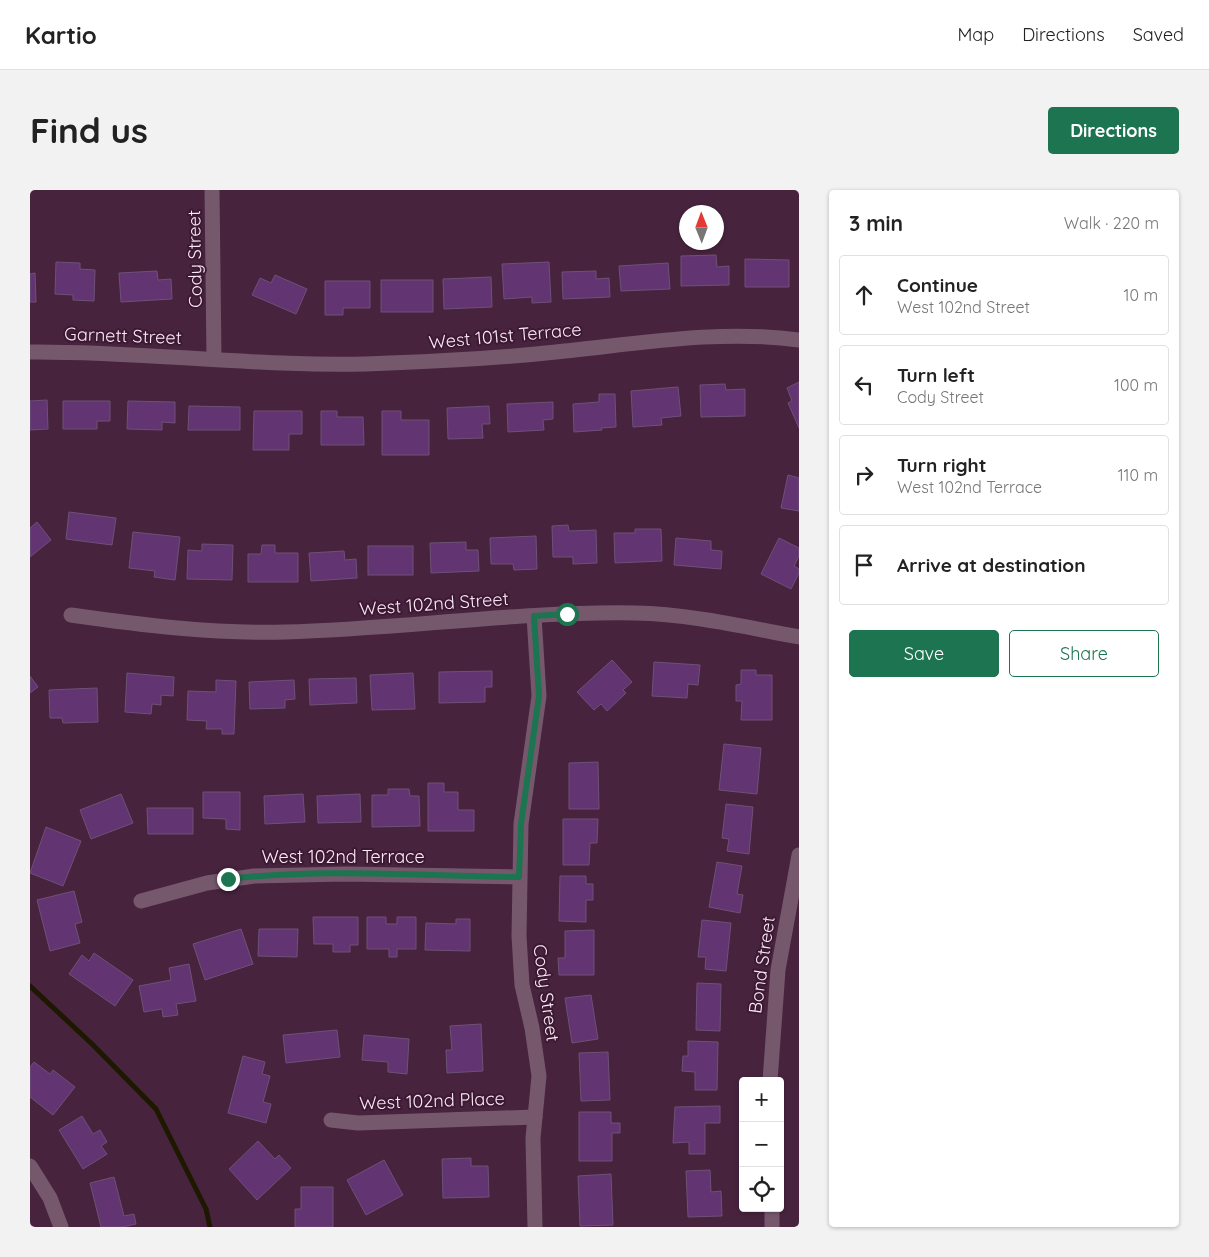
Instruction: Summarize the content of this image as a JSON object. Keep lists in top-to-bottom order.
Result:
{
  "streets": {
    "street": [
      "Cody Street",
      "Garnett Street",
      "West 101st Terrace",
      "West 102nd Street",
      "West 102nd Terrace",
      "Bond Street",
      "West 102nd Place"
    ]
  },
  "crossings": [
    ["Cody Street", "Garnett Street"],
    ["Cody Street", "West 101st Terrace"],
    ["Cody Street", "West 102nd Street"],
    ["Cody Street", "West 102nd Terrace"],
    ["Cody Street", "West 102nd Place"],
    ["Garnett Street", "West 101st Terrace"]
  ],
  "north": "top",
  "page": {
    "header": "Kartio",
    "nav": ["Map", "Directions", "Saved"],
    "buttons": [
      "Directions",
      ["Save", "Share"]
    ],
    "title": "Find us",
    "heading": ["3 min", "Walk · 220 m"],
    "list": [
      ["Continue", "West 102nd Street", "10 m"],
      ["Turn left", "Cody Street", "100 m"],
      ["Turn right", "West 102nd Terrace", "110 m"],
      "Arrive at destination"
    ],
    "map_buttons": ["+", "−"]
  }
}
